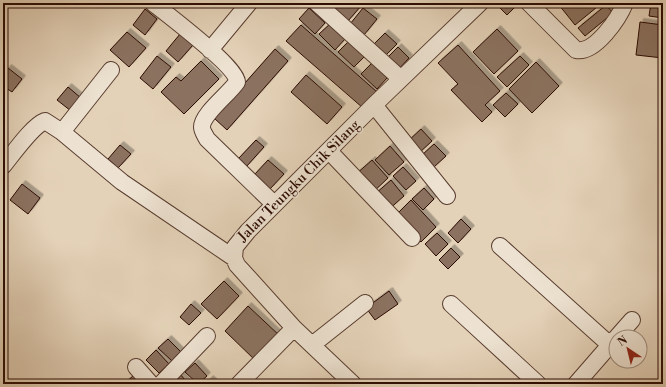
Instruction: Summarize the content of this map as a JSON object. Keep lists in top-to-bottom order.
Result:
{
  "streets": {
    "street": ["Jalan Teungku Chik Silang"]
  },
  "north": "top left"
}
